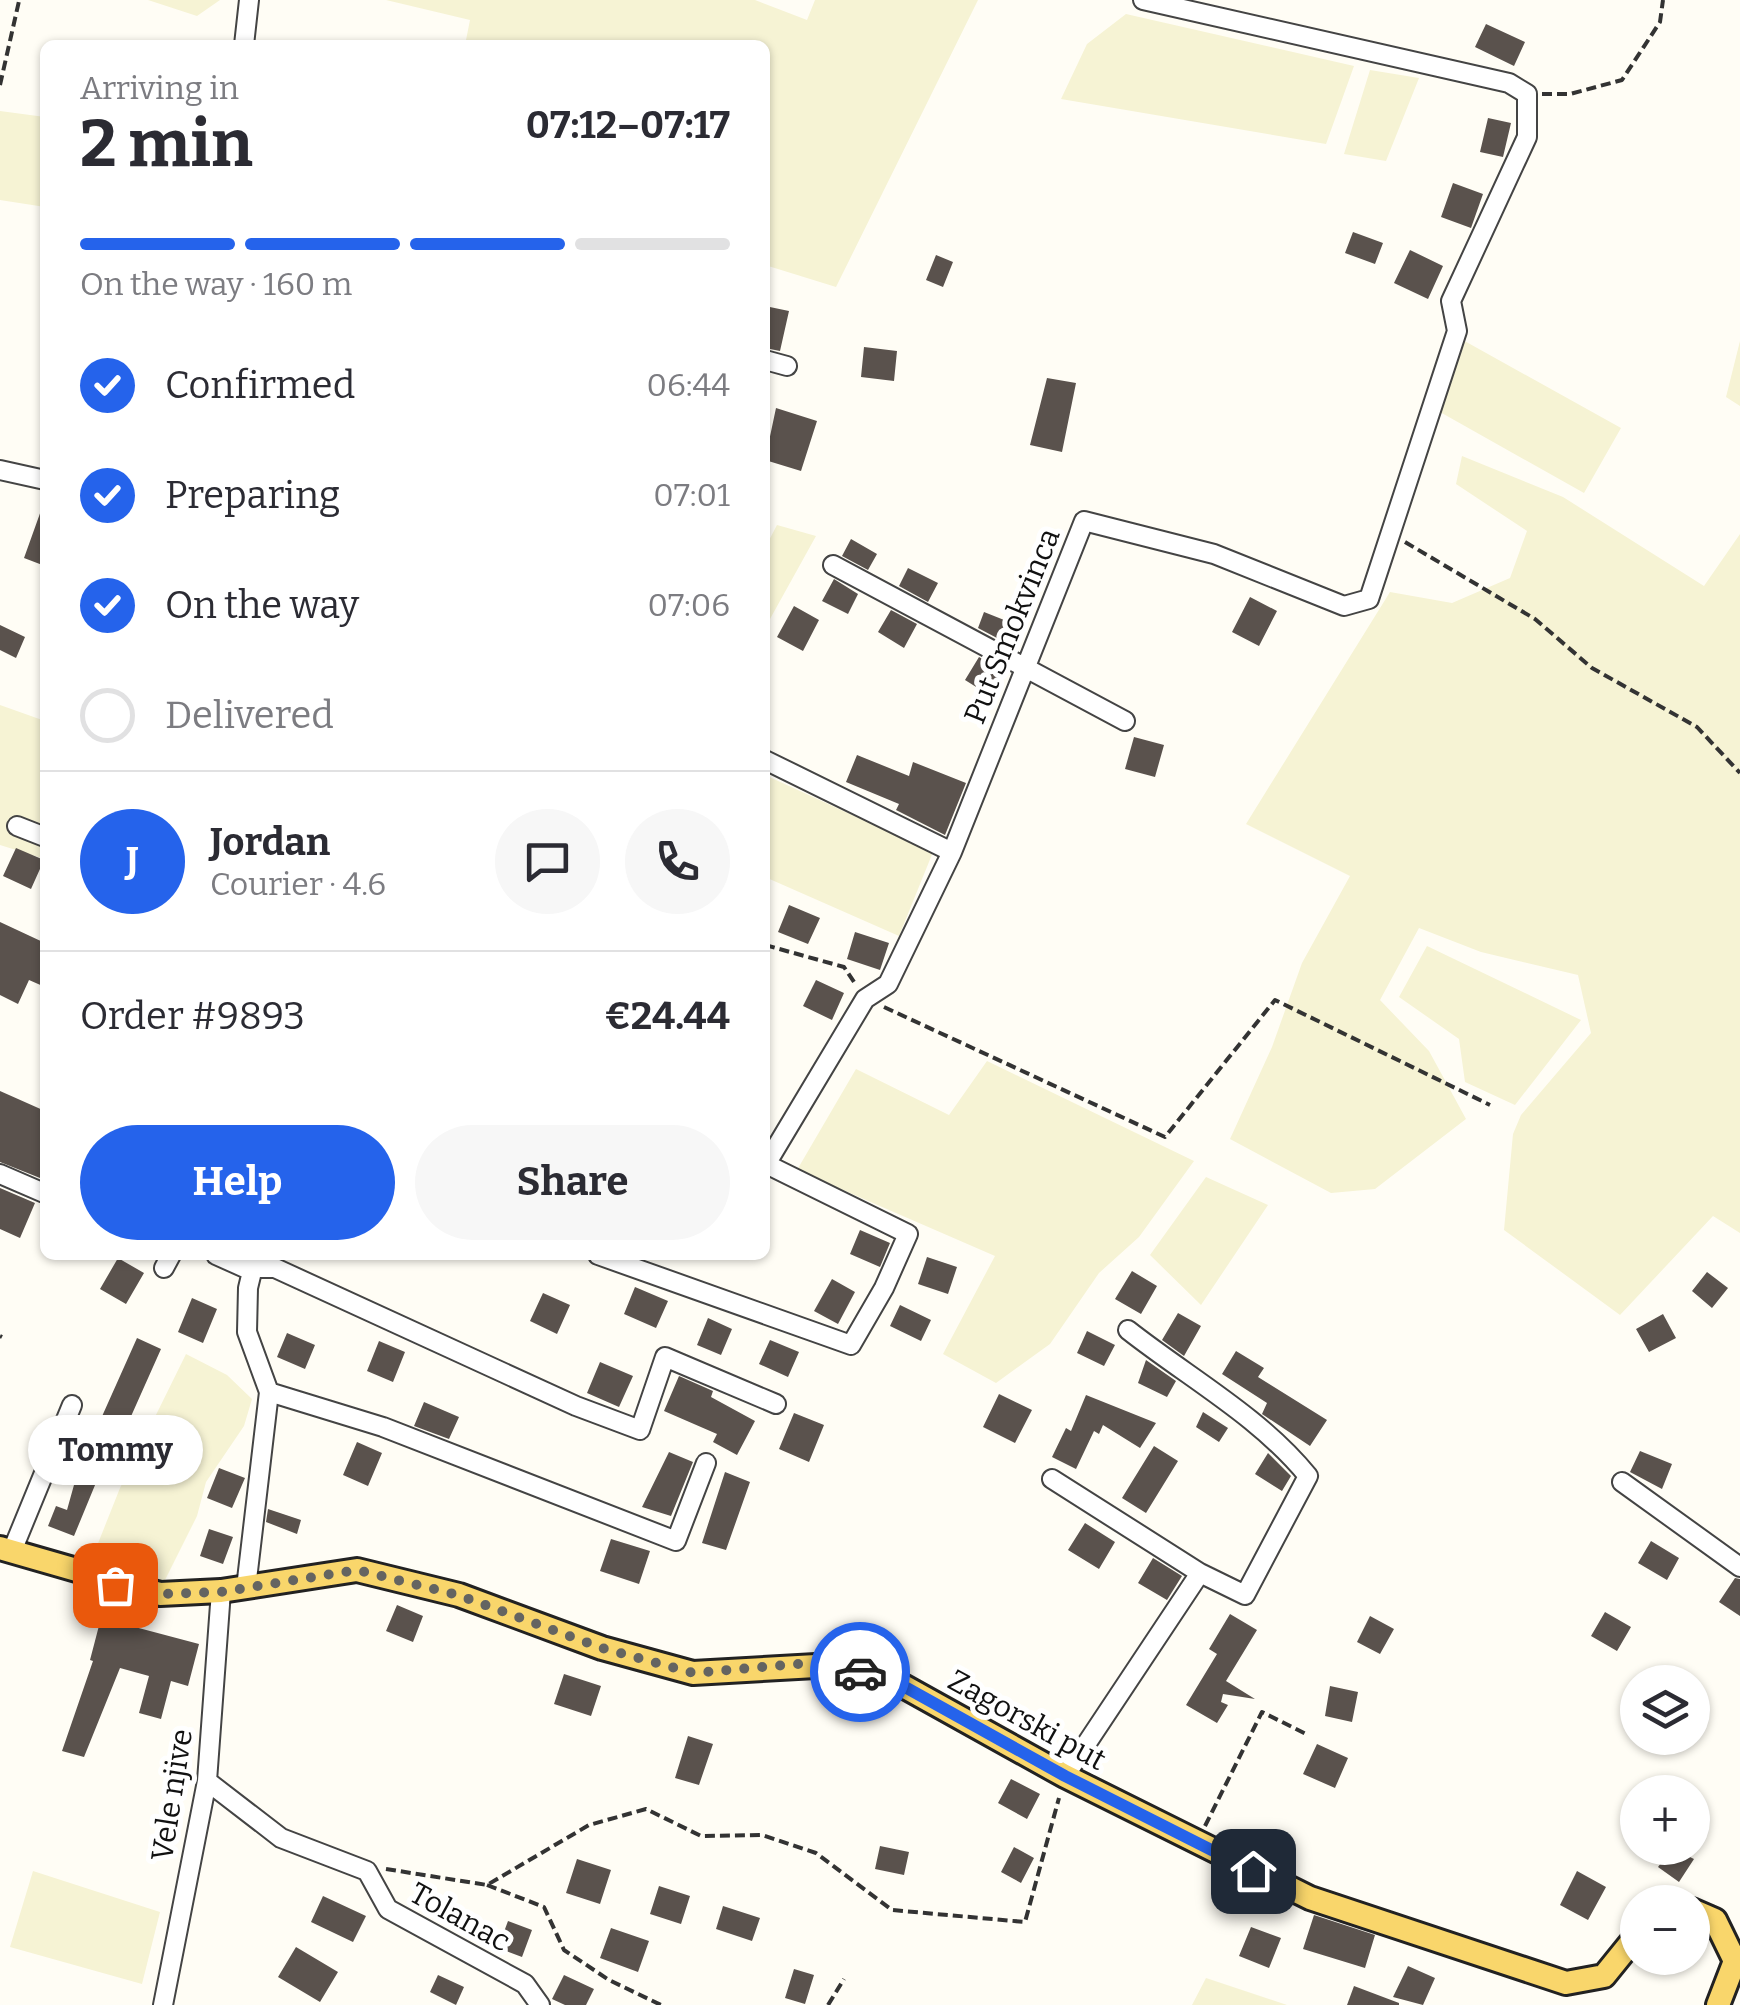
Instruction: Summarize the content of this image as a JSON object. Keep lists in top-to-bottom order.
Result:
{
  "streets": {
    "main road": ["Zagorski put"],
    "street": ["Put Smokvinca", "Vele njive", "Tolanac"]
  },
  "crossings": [
    ["Zagorski put", "Vele njive"]
  ],
  "places": ["Tommy"],
  "page": {
    "heading": ["2 min", "Arriving in", "07:12–07:17"],
    "panel": [
      "Jordan",
      "Courier · 4.6",
      "Order #9893",
      "€24.44"
    ],
    "bar": "On the way · 160 m",
    "list": [
      ["Confirmed", "06:44"],
      ["Preparing", "07:01"],
      ["On the way", "07:06"],
      "Delivered"
    ],
    "round": "J",
    "buttons": ["Help", "Share"],
    "bubble": "Tommy",
    "map_buttons": ["+", "−"]
  }
}
